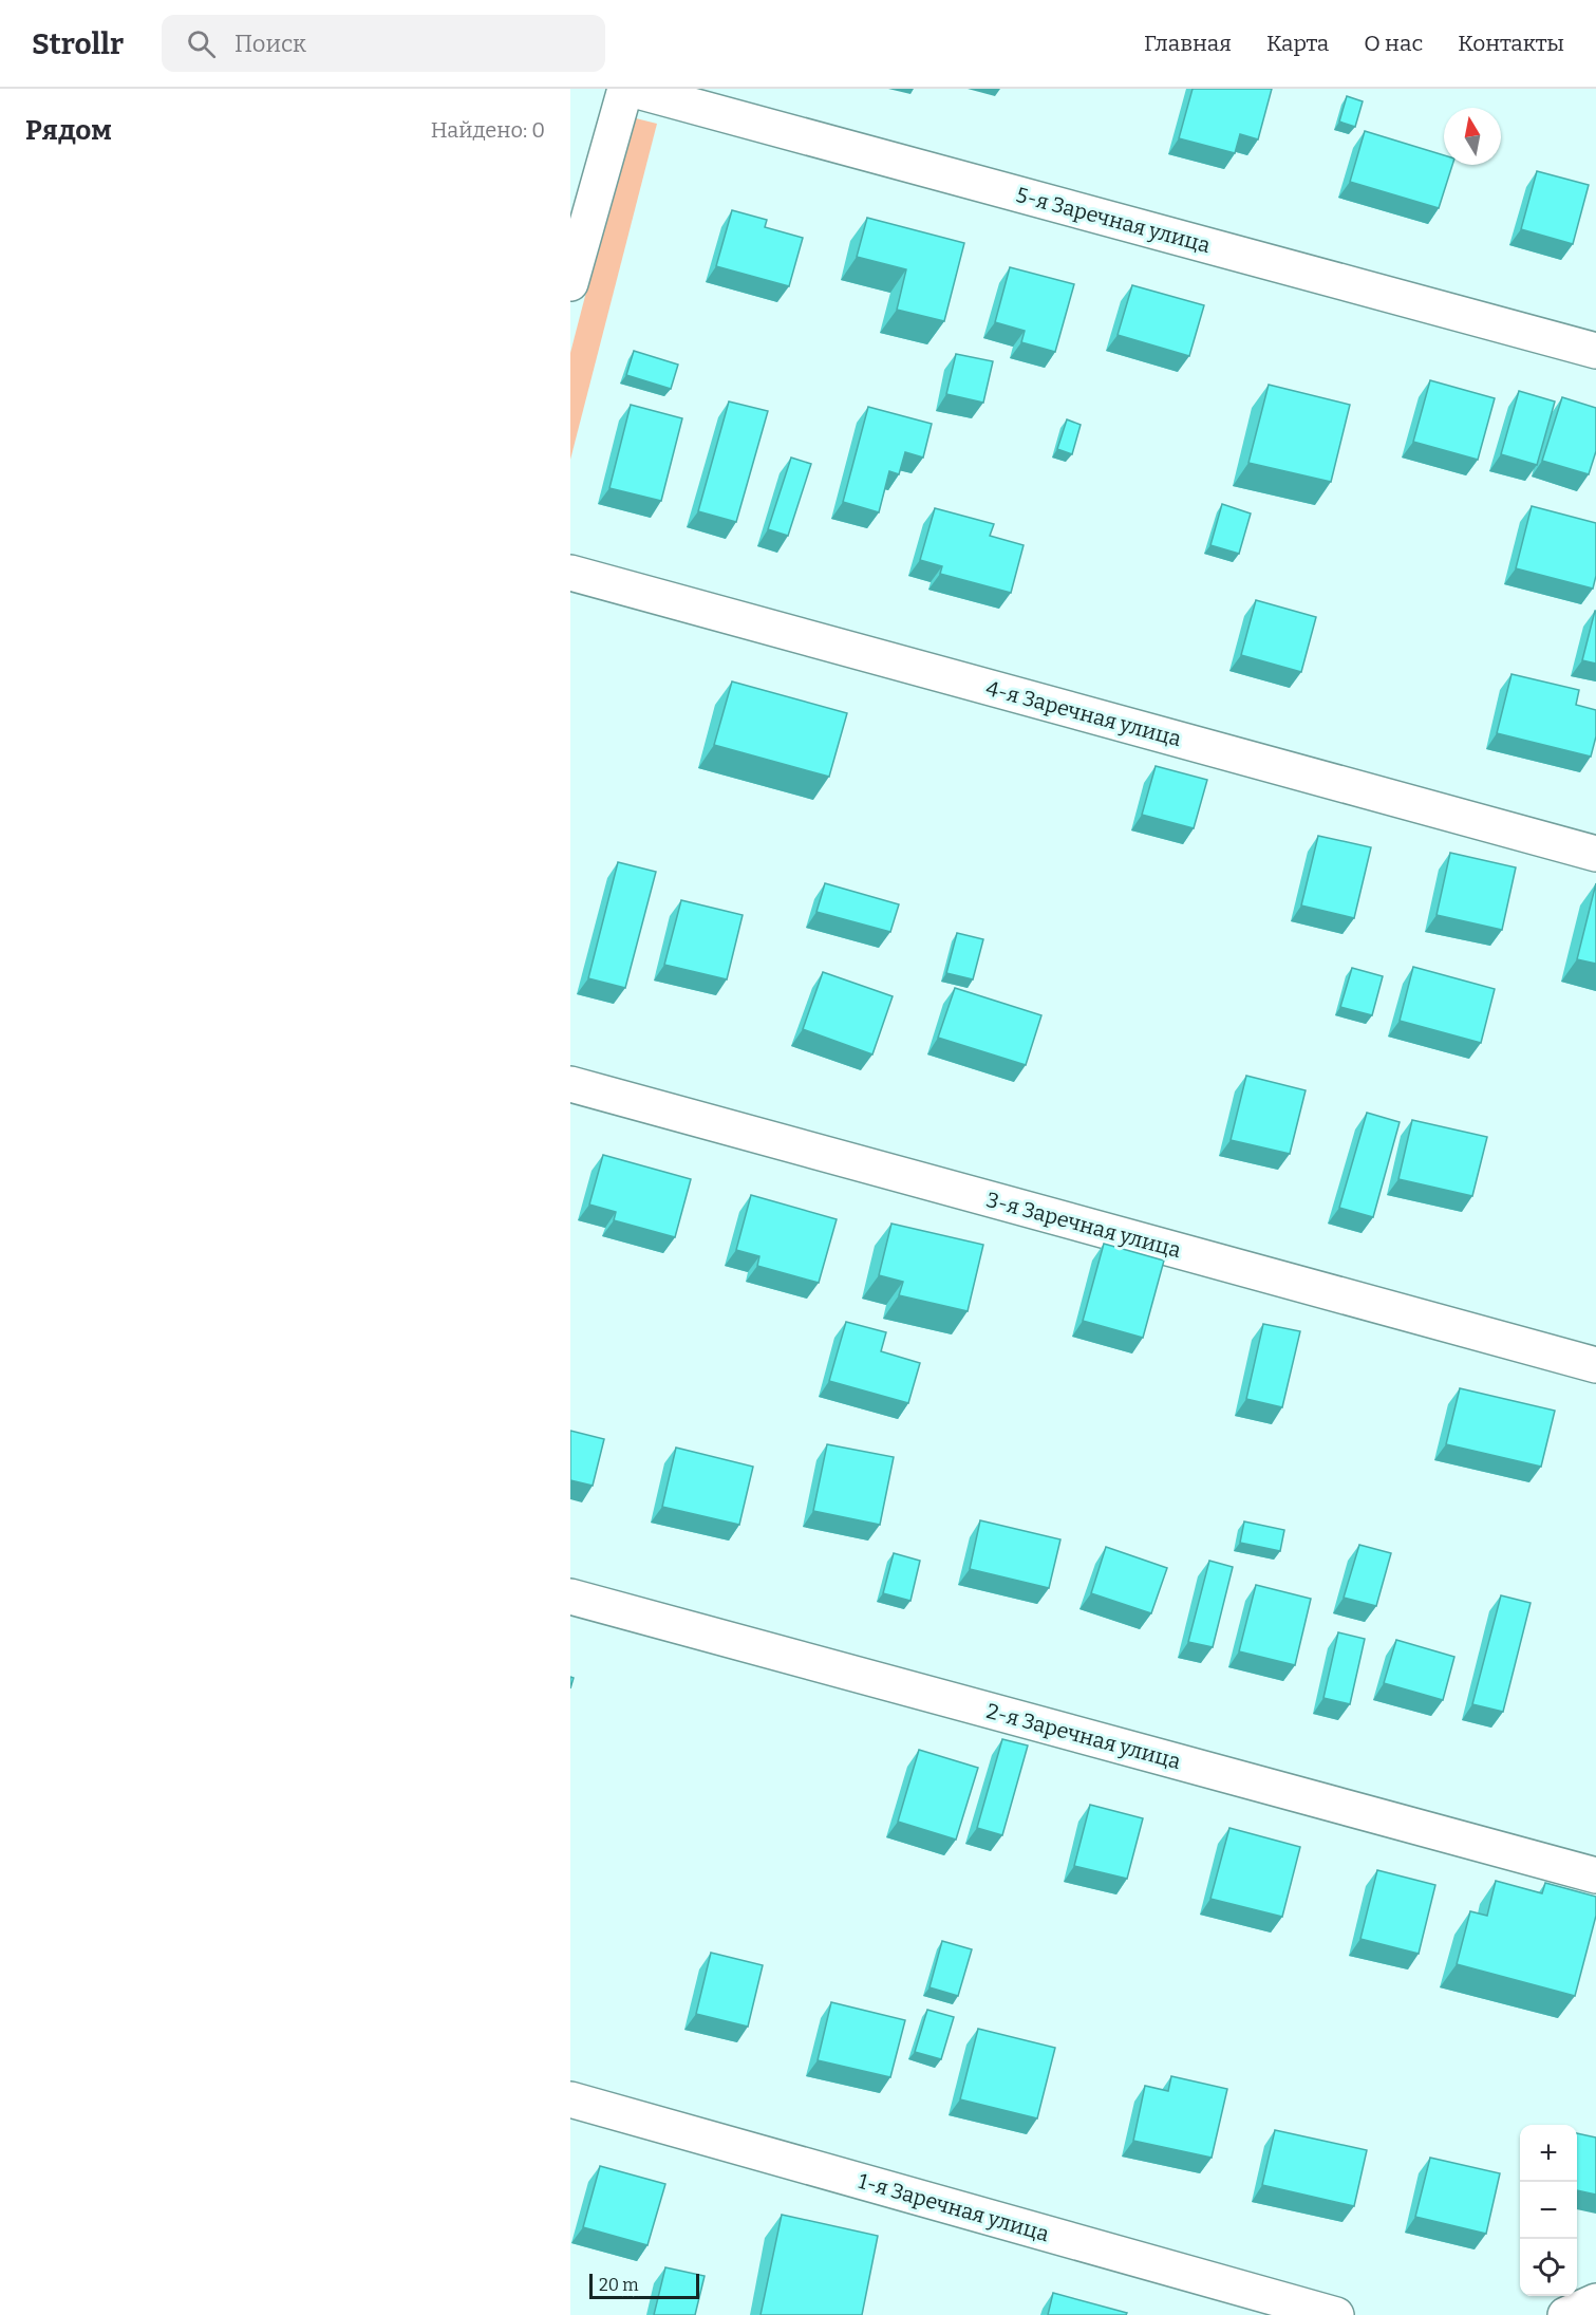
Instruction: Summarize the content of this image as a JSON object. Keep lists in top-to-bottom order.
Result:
{
  "streets": {
    "street": [
      "5-я Заречная улица",
      "4-я Заречная улица",
      "3-я Заречная улица",
      "2-я Заречная улица",
      "1-я Заречная улица"
    ]
  },
  "scale_bar": "20 m",
  "north": "top",
  "page": {
    "header": "Strollr",
    "search": "Поиск",
    "nav": [
      "Главная",
      "Карта",
      "О нас",
      "Контакты"
    ],
    "heading": ["Рядом", "Найдено: 0"],
    "map_buttons": ["+", "−"],
    "scale": "20 m"
  }
}
